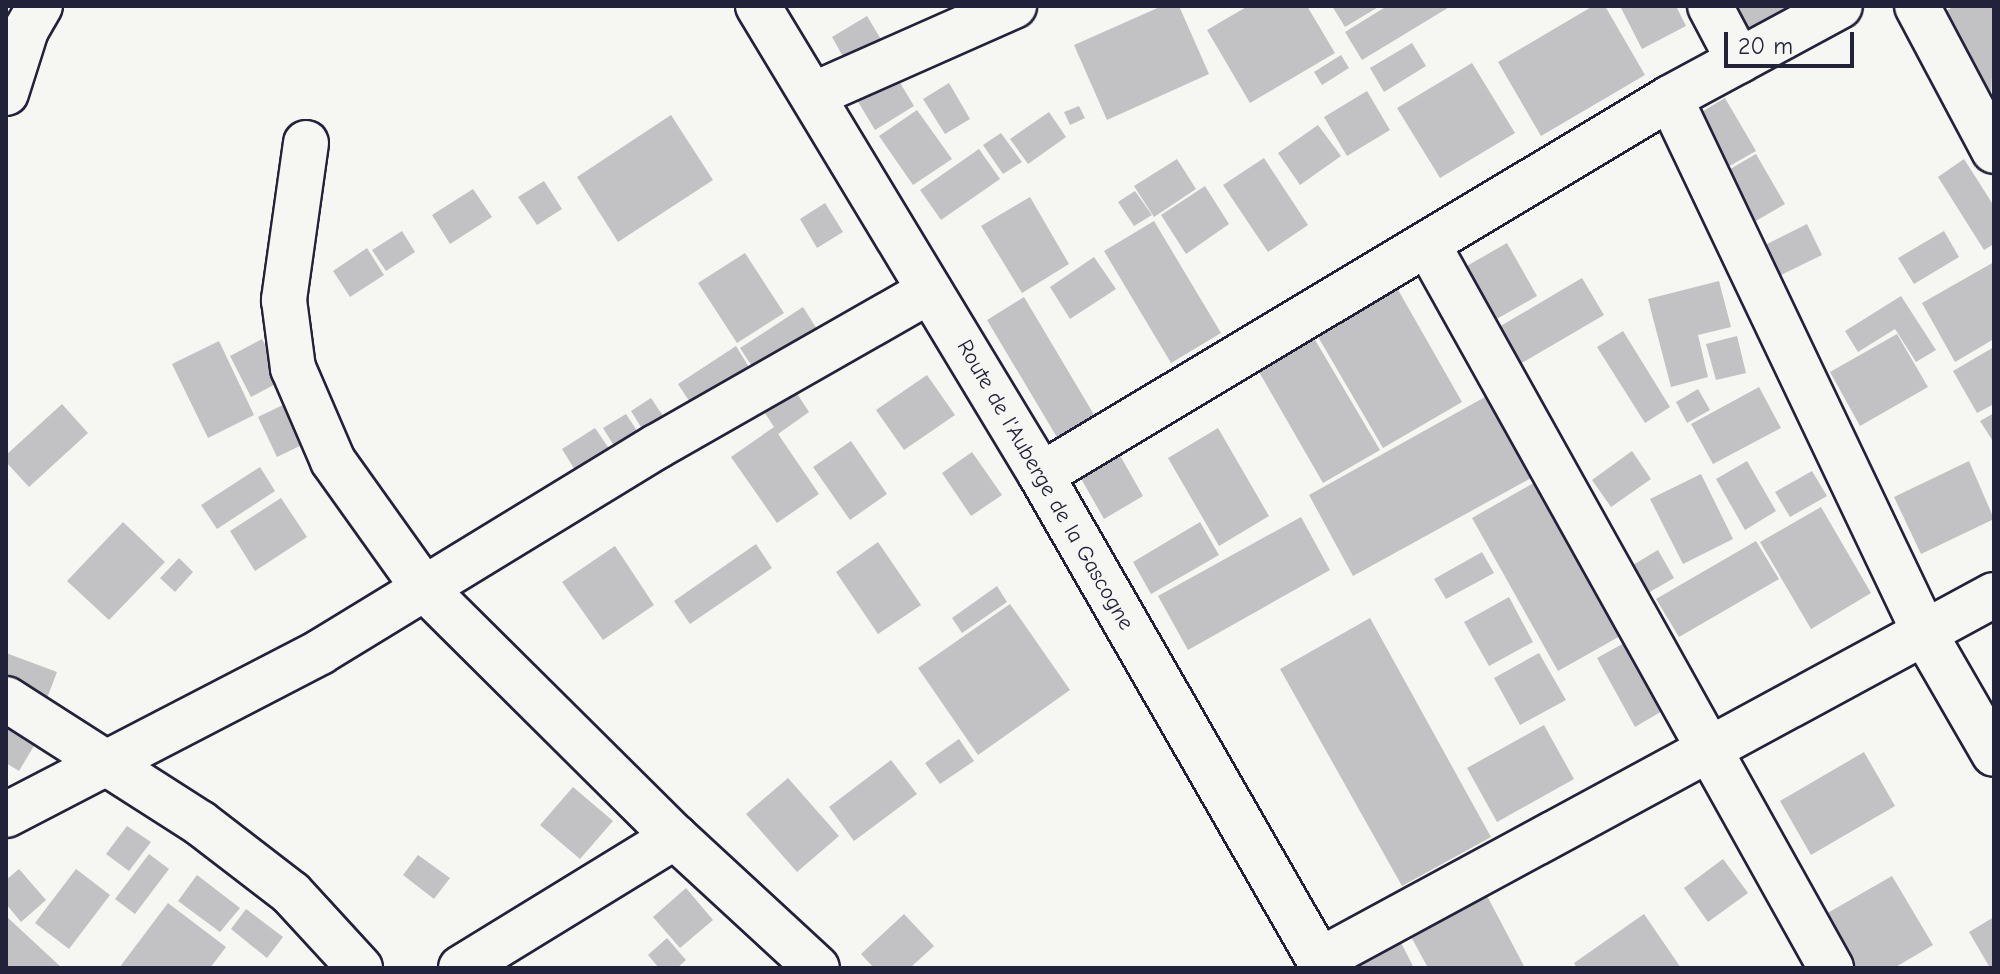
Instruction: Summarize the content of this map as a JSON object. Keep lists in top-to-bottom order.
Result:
{
  "streets": {
    "street": ["Route de l'Auberge de la Gascogne"]
  },
  "scale_bar": "20 m"
}
